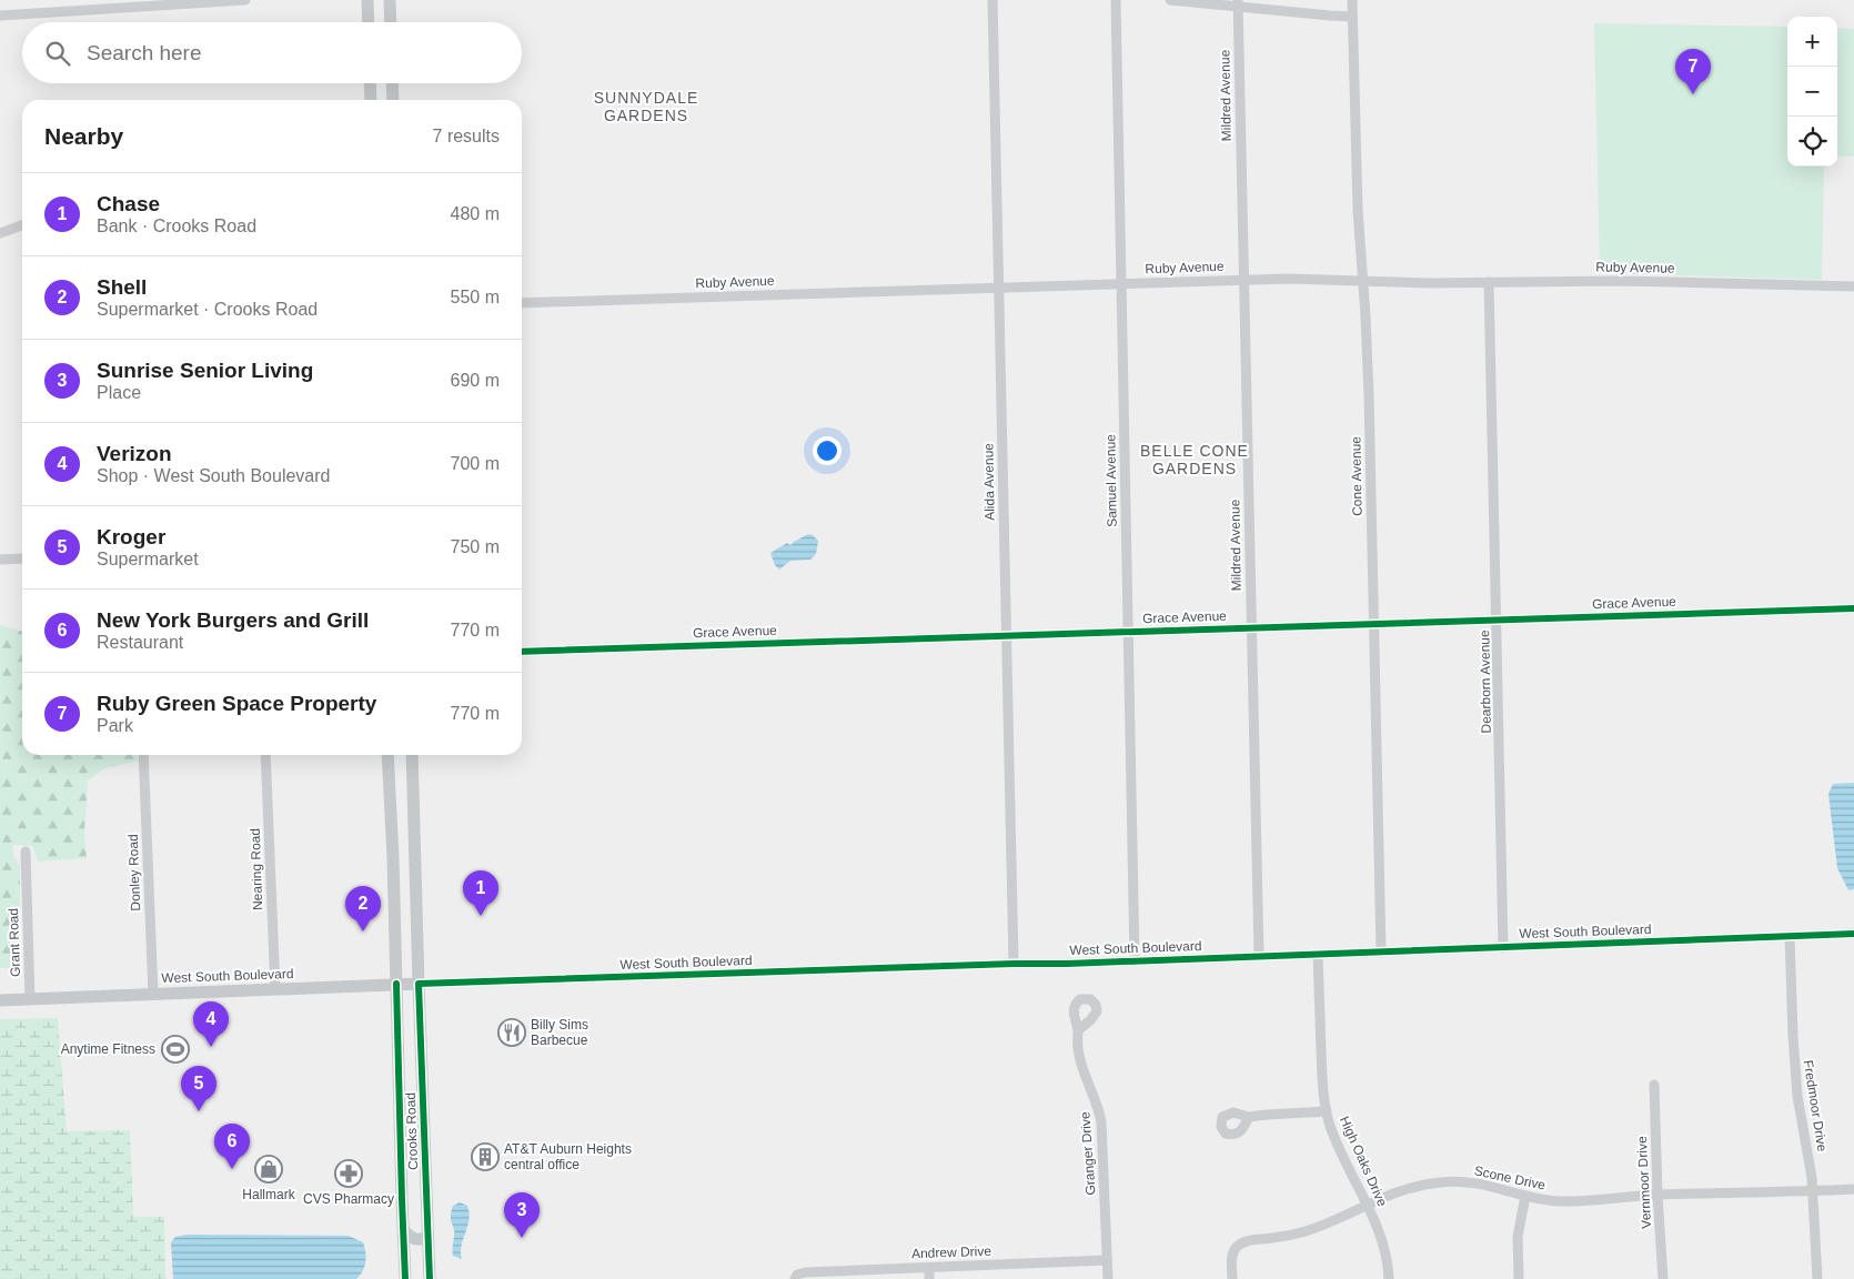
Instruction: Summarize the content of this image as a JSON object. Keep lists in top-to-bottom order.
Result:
{
  "streets": {
    "main road": ["West South Boulevard", "Crooks Road"],
    "street": [
      "Mildred Avenue",
      "Ruby Avenue",
      "Cone Avenue",
      "Samuel Avenue",
      "Alida Avenue",
      "Grace Avenue",
      "Dearborn Avenue",
      "Nearing Road",
      "Donley Road",
      "Grant Road",
      "Fredmoor Drive",
      "Granger Drive",
      "High Oaks Drive",
      "Scone Drive",
      "Vernmoor Drive",
      "Andrew Drive"
    ]
  },
  "crossings": [
    ["Mildred Avenue", "Ruby Avenue"],
    ["Mildred Avenue", "Grace Avenue"],
    ["Mildred Avenue", "West South Boulevard"],
    ["Ruby Avenue", "Cone Avenue"],
    ["Ruby Avenue", "Samuel Avenue"],
    ["Ruby Avenue", "Alida Avenue"],
    ["Ruby Avenue", "Dearborn Avenue"],
    ["Cone Avenue", "Grace Avenue"],
    ["Cone Avenue", "West South Boulevard"],
    ["Samuel Avenue", "Grace Avenue"],
    ["Samuel Avenue", "West South Boulevard"],
    ["Alida Avenue", "Grace Avenue"],
    ["Alida Avenue", "West South Boulevard"],
    ["Grace Avenue", "Dearborn Avenue"],
    ["Dearborn Avenue", "West South Boulevard"],
    ["Nearing Road", "West South Boulevard"],
    ["Donley Road", "West South Boulevard"],
    ["West South Boulevard", "Grant Road"],
    ["West South Boulevard", "Fredmoor Drive"],
    ["West South Boulevard", "Crooks Road"],
    ["West South Boulevard", "High Oaks Drive"],
    ["Fredmoor Drive", "Scone Drive"],
    ["Granger Drive", "Andrew Drive"],
    ["High Oaks Drive", "Scone Drive"],
    ["Scone Drive", "Vernmoor Drive"]
  ],
  "districts": ["SUNNYDALE GARDENS", "BELLE CONE GARDENS"],
  "places": {
    "restaurant": ["Billy Sims Barbecue"],
    "sports": ["Anytime Fitness"],
    "building": ["AT&T Auburn Heights central office"],
    "shop": ["Hallmark"],
    "pharmacy": ["CVS Pharmacy"]
  },
  "page": {
    "map_buttons": ["+", "−"],
    "search": "Search here",
    "pins": [
      "7",
      "1",
      "2",
      "4",
      "5",
      "6",
      "3"
    ],
    "heading": ["Nearby", "7 results"],
    "list": [
      {
        "mark": "1",
        "name": "Chase",
        "note": "Bank · Crooks Road",
        "value": "480 m"
      },
      {
        "mark": "2",
        "name": "Shell",
        "note": "Supermarket · Crooks Road",
        "value": "550 m"
      },
      {
        "mark": "3",
        "name": "Sunrise Senior Living",
        "note": "Place",
        "value": "690 m"
      },
      {
        "mark": "4",
        "name": "Verizon",
        "note": "Shop · West South Boulevard",
        "value": "700 m"
      },
      {
        "mark": "5",
        "name": "Kroger",
        "note": "Supermarket",
        "value": "750 m"
      },
      {
        "mark": "6",
        "name": "New York Burgers and Grill",
        "note": "Restaurant",
        "value": "770 m"
      },
      {
        "mark": "7",
        "name": "Ruby Green Space Property",
        "note": "Park",
        "value": "770 m"
      }
    ]
  }
}
